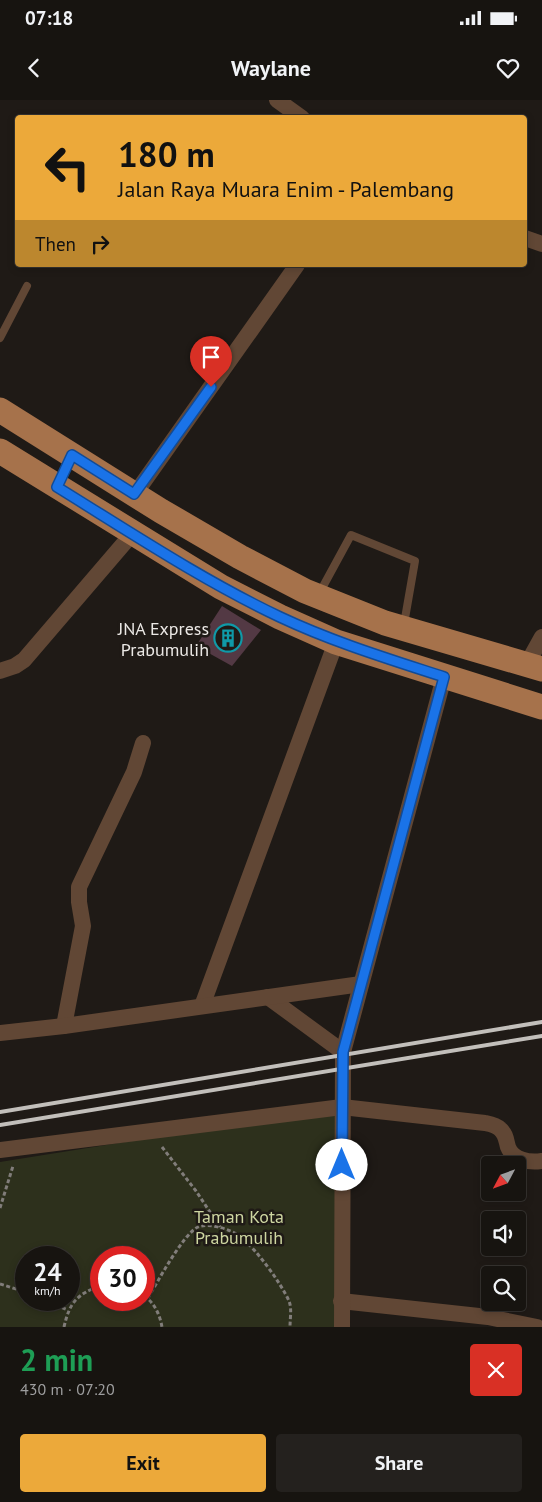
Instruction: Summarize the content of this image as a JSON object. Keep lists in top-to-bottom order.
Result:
{
  "parks": ["Taman Kota Prabumulih"],
  "places": {
    "building": ["JNA Express Prabumulih"]
  },
  "north": "bottom left",
  "page": {
    "status": "07:18",
    "header": "Waylane",
    "turn": ["180 m", "Jalan Raya Muara Enim - Palembang"],
    "then": "Then",
    "speed": "24 km/h",
    "limit": "30",
    "heading": ["2 min", "430 m · 07:20"],
    "buttons": ["Exit", "Share"]
  }
}
